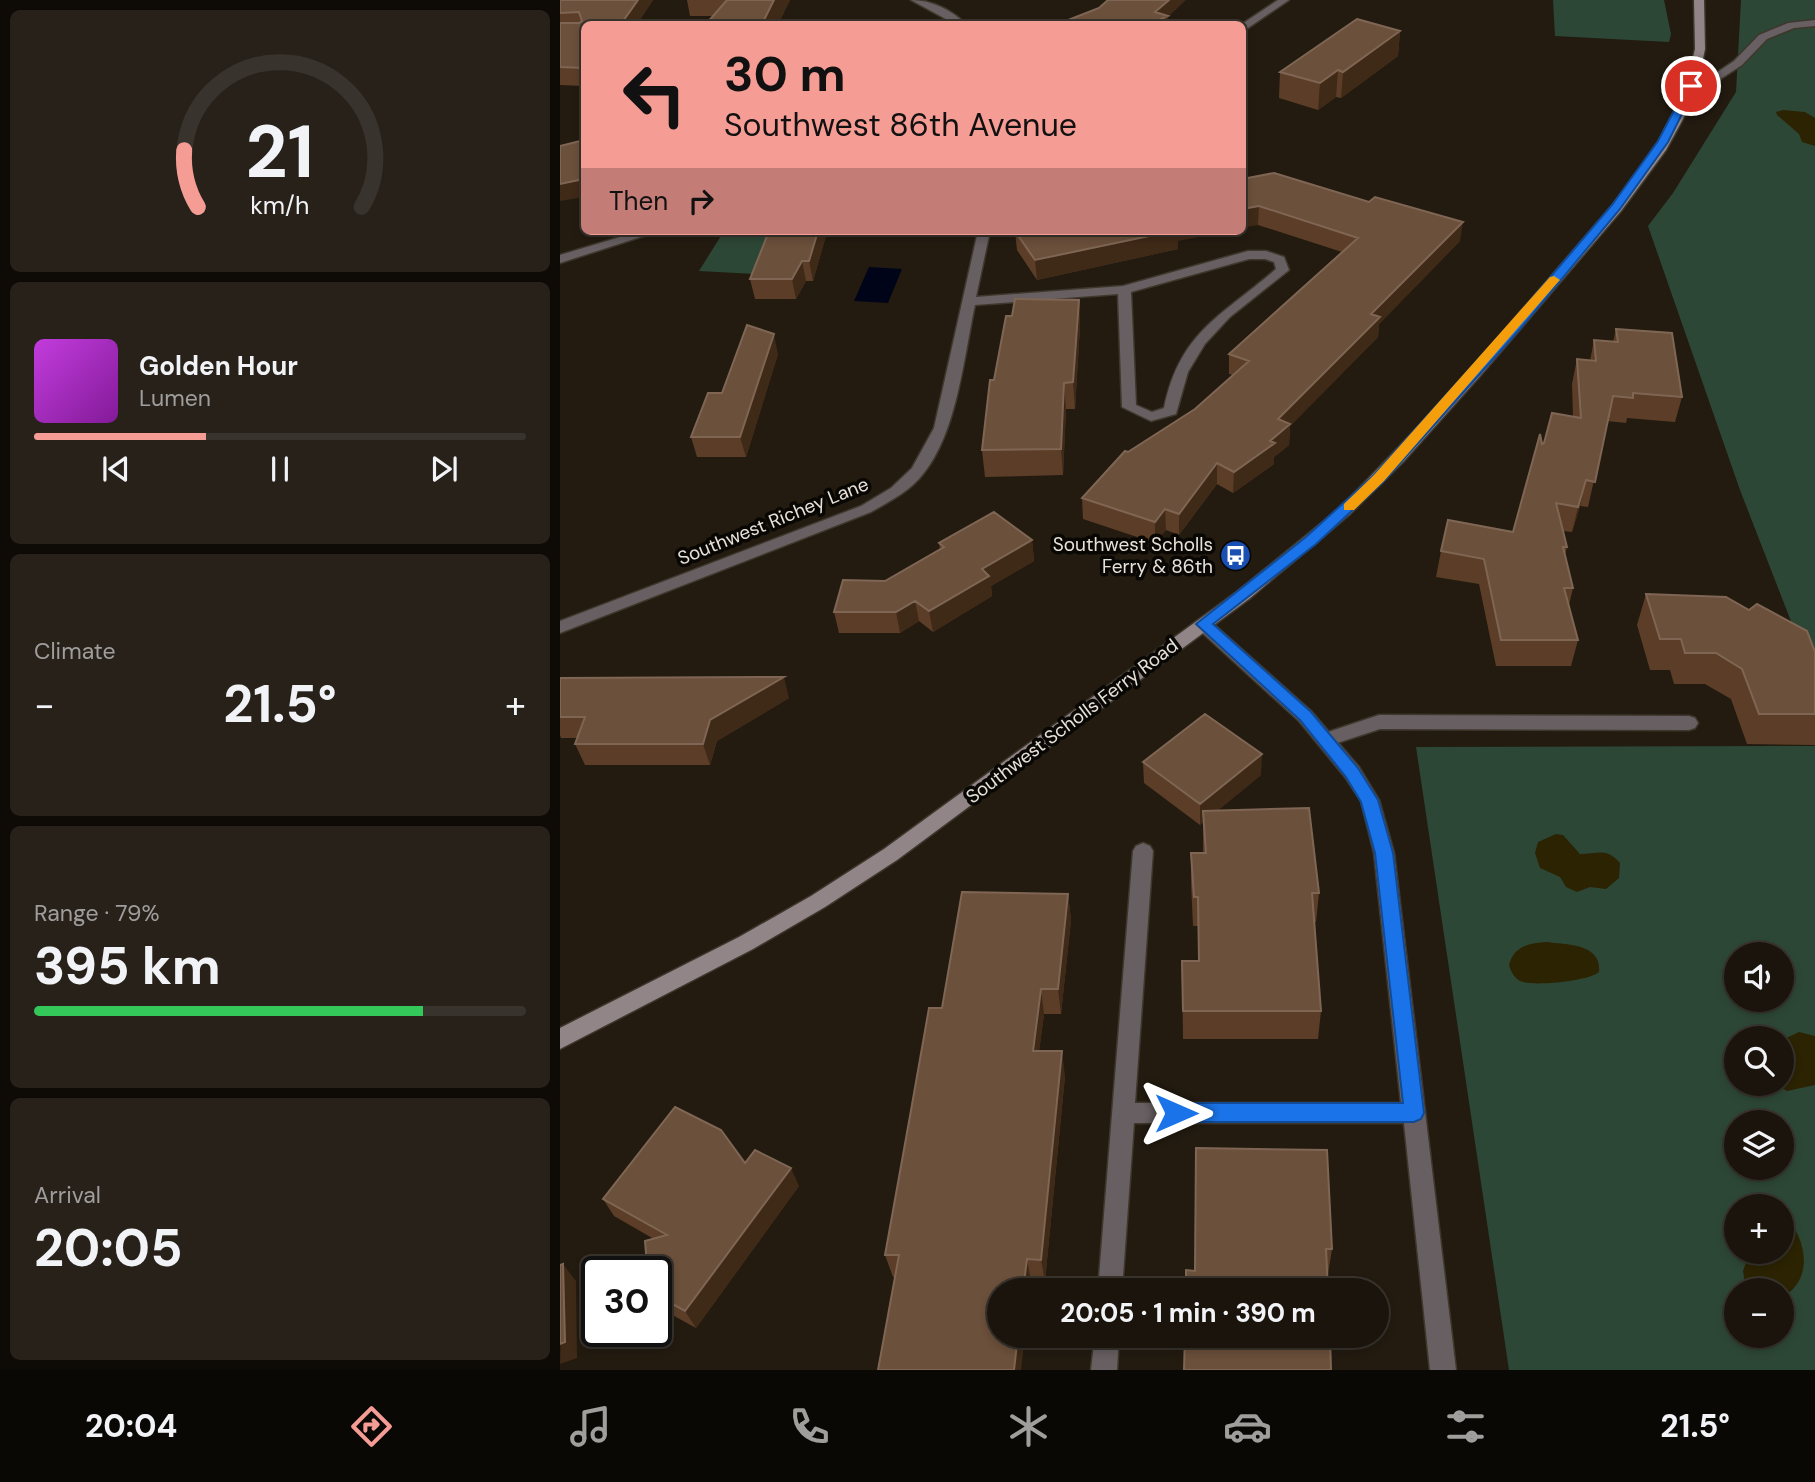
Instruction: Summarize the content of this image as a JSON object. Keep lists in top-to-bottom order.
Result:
{
  "streets": {
    "main road": ["Southwest Scholls Ferry Road"],
    "street": ["Southwest Richey Lane"]
  },
  "places": {
    "bus stop": ["Southwest Scholls Ferry & 86th"]
  },
  "page": {
    "turn": ["30 m", "Southwest 86th Avenue"],
    "then": "Then",
    "song": ["Golden Hour", "Lumen"],
    "tile": [
      "Climate",
      ["Range · 79%", "395 km"],
      ["Arrival", "20:05"]
    ],
    "heat": ["−", "21.5°", "+"],
    "map_buttons": ["+", "−"],
    "limit": "30",
    "trip": "20:05 · 1 min · 390 m",
    "tabs": ["20:04", "21.5°"],
    "gauge": ["21", "km/h"]
  }
}
